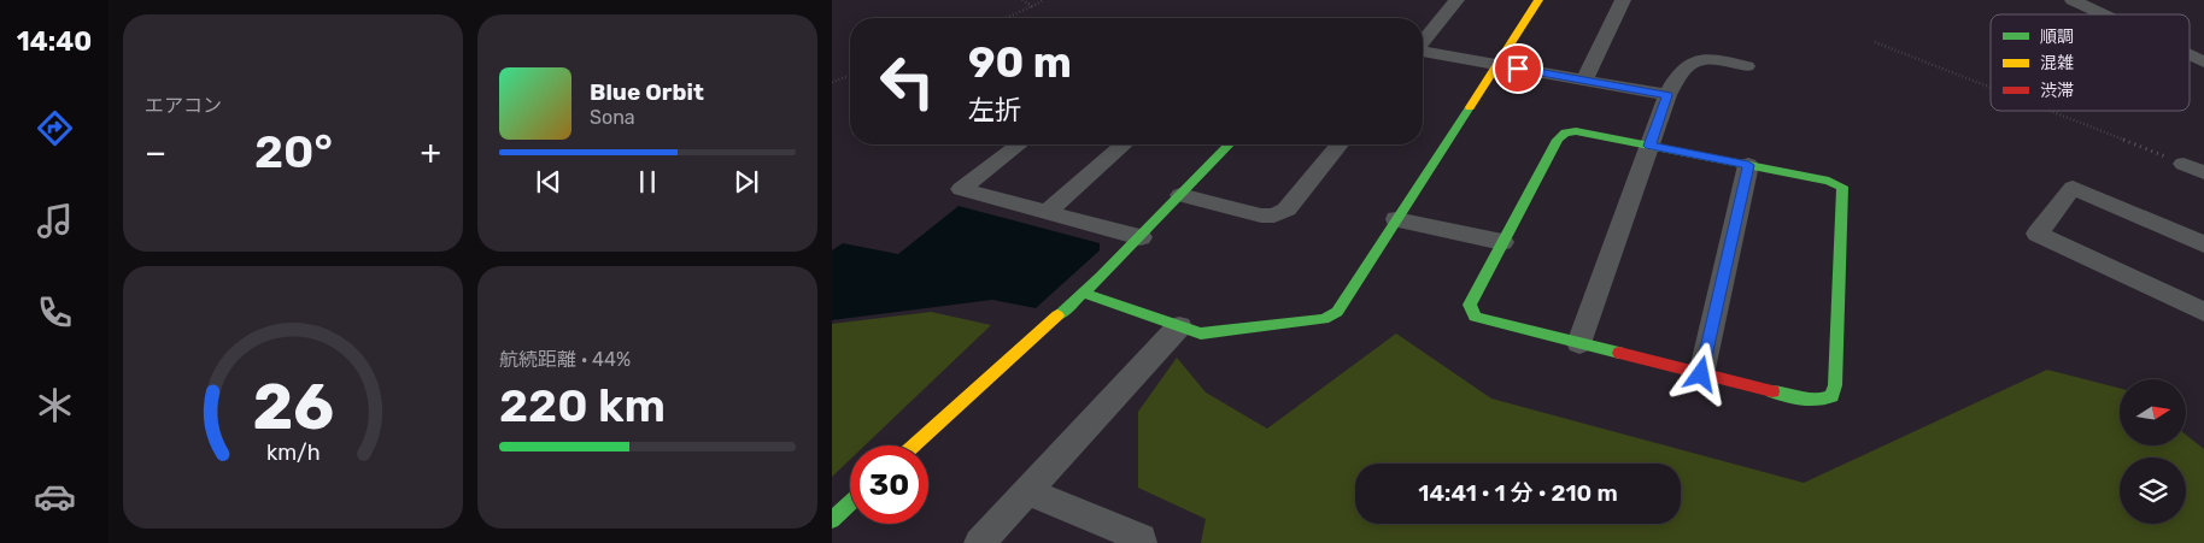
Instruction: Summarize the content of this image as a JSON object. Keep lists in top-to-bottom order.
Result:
{
  "legend": ["順調", "混雑", "渋滞"],
  "north": "right",
  "page": {
    "tabs": "14:40",
    "tile": [
      "エアコン",
      ["航続距離 · 44%", "220 km"]
    ],
    "turn": ["90 m", "左折"],
    "song": ["Blue Orbit", "Sona"],
    "heat": ["−", "20°", "+"],
    "limit": "30",
    "trip": "14:41 · 1 分 · 210 m",
    "gauge": ["26", "km/h"]
  }
}
